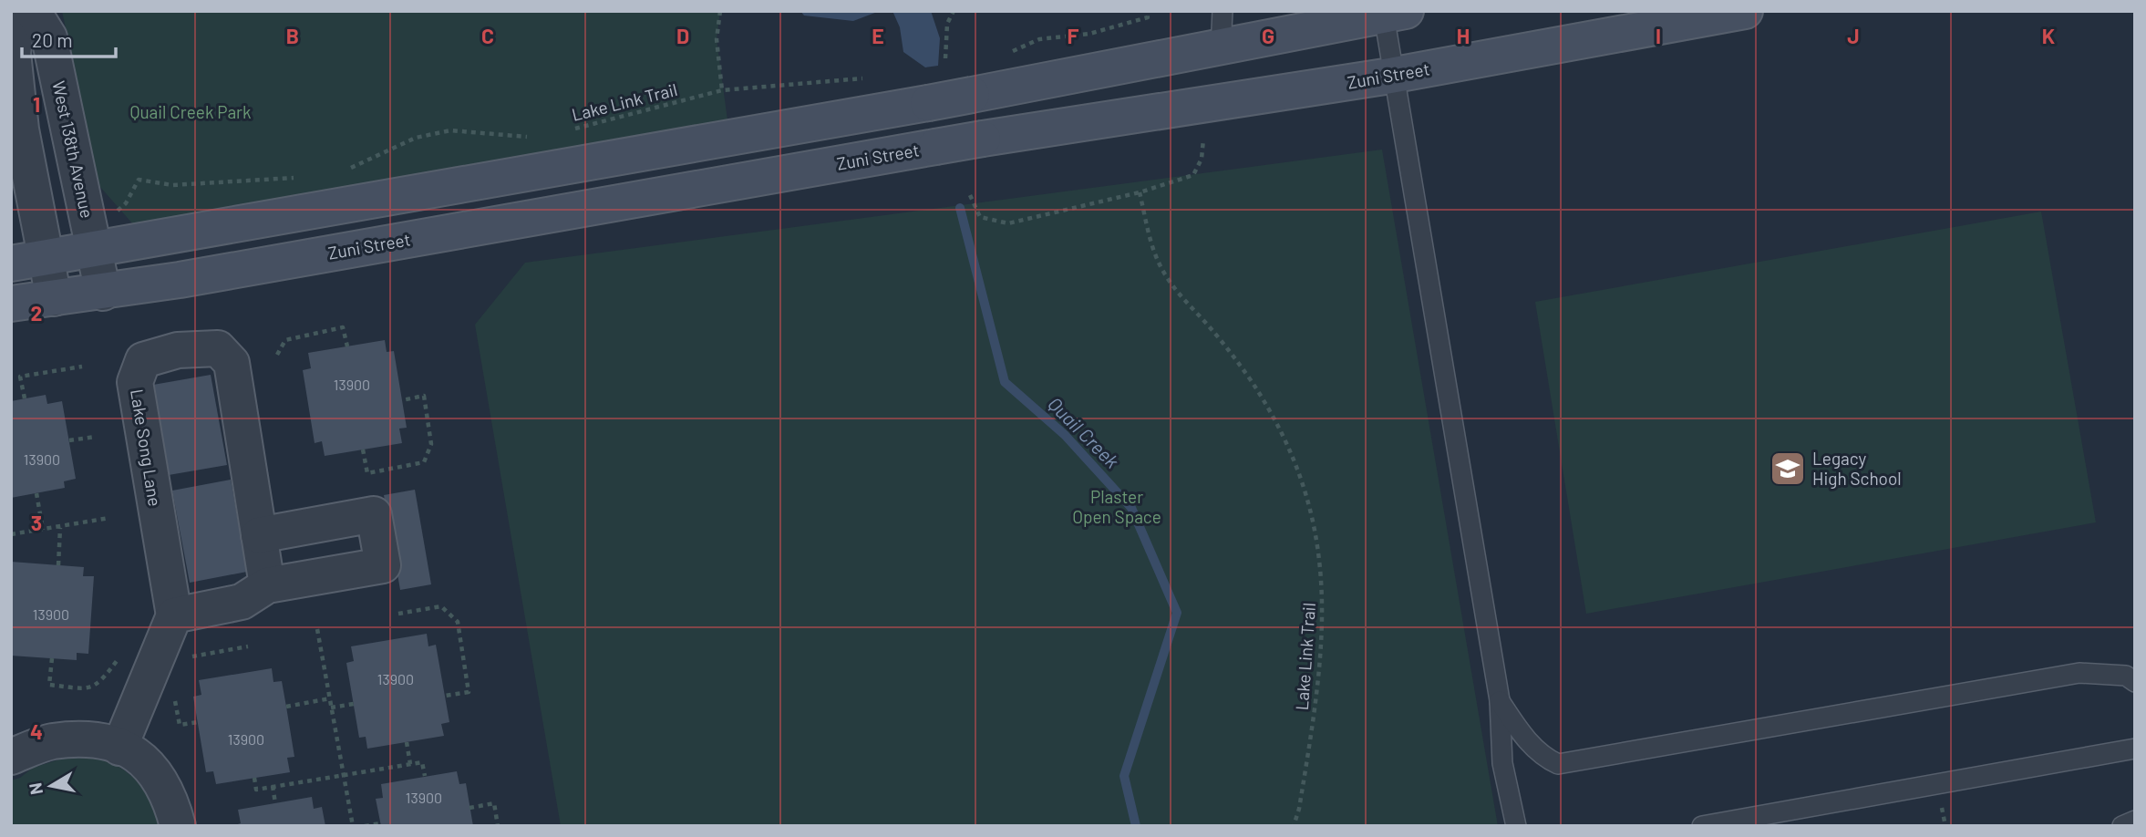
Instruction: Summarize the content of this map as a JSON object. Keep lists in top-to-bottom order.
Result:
{
  "streets": {
    "main road": ["Zuni Street"],
    "street": ["West 138th Avenue", "Lake Song Lane"],
    "path": ["Lake Link Trail"]
  },
  "crossings": [
    ["Zuni Street", "West 138th Avenue"]
  ],
  "water": ["Quail Creek"],
  "parks": ["Quail Creek Park", "Plaster Open Space"],
  "places": {
    "school or university": ["Legacy High School"]
  },
  "house_numbers": [
    "13900",
    "13900",
    "13900",
    "13900",
    "13900",
    "13900"
  ],
  "scale_bar": "20 m",
  "north": "left",
  "grid": {
    "columns": [
      "B",
      "C",
      "D",
      "E",
      "F",
      "G",
      "H",
      "I",
      "J",
      "K"
    ],
    "rows": [
      "1",
      "2",
      "3",
      "4"
    ]
  }
}
